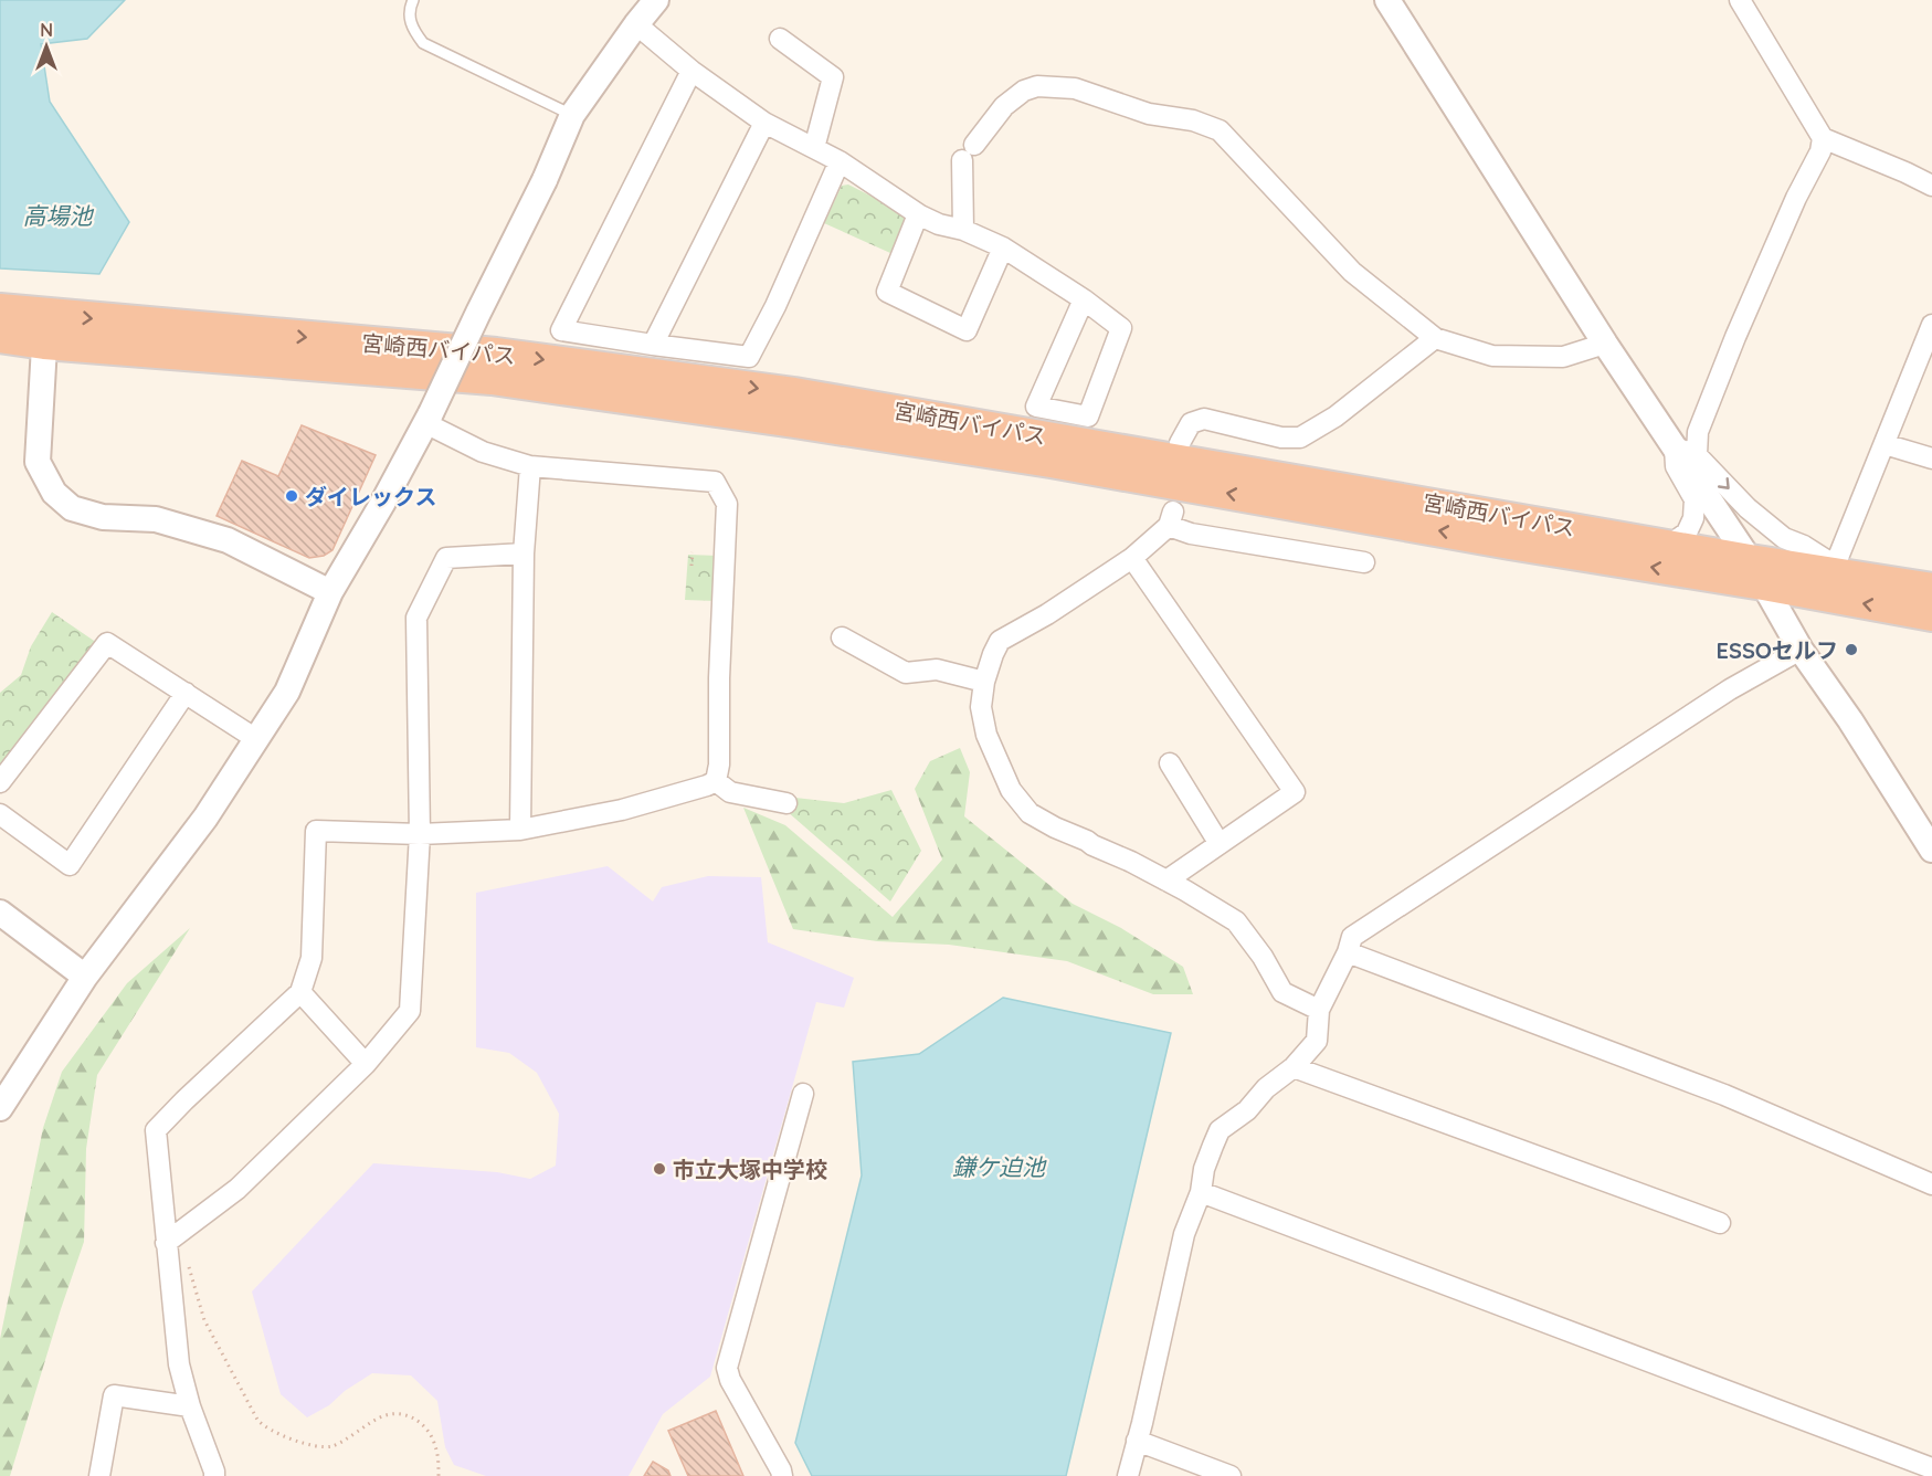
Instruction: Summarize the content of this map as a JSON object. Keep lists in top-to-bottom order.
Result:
{
  "streets": {
    "highway": ["宮崎西バイパス"]
  },
  "water": ["高場池", "鎌ケ迫池"],
  "places": ["ダイレックス", "ESSOセルフ", "市立大塚中学校"],
  "north": "top"
}
